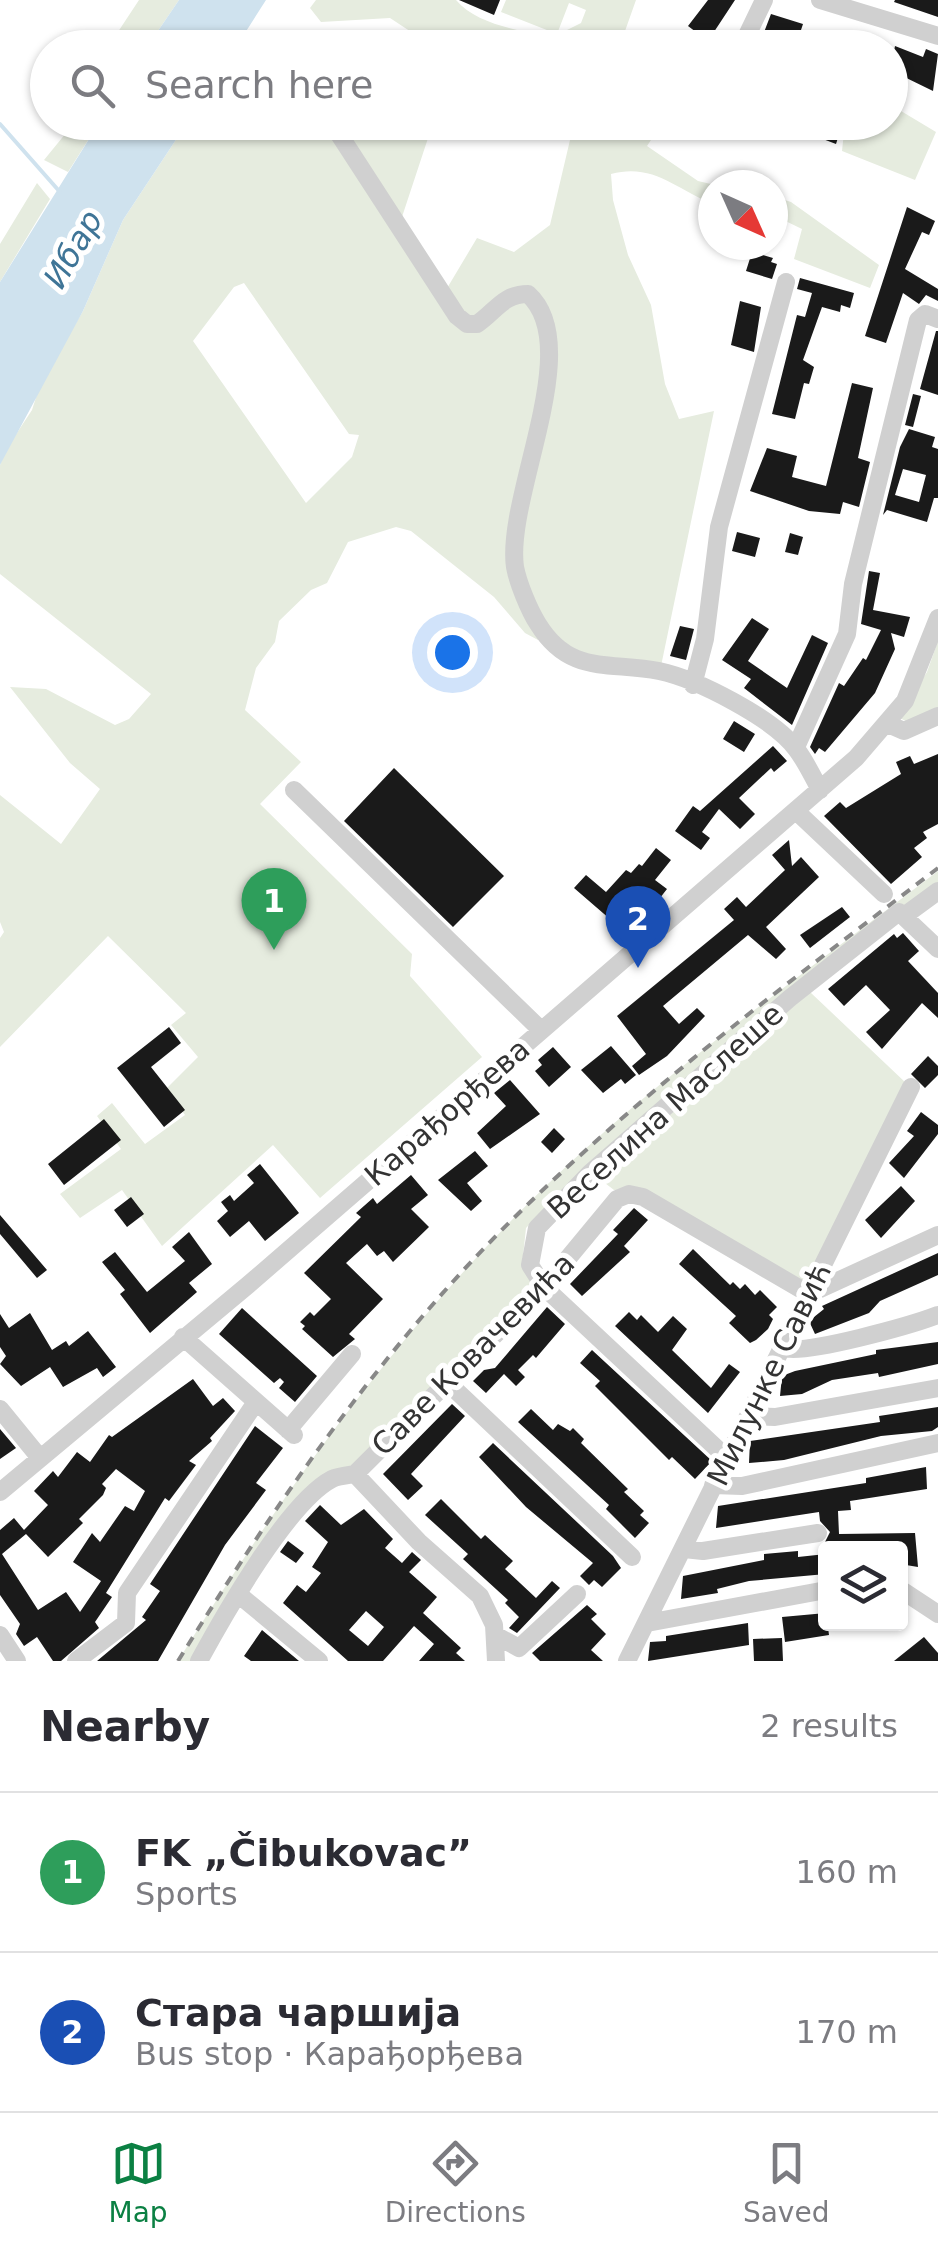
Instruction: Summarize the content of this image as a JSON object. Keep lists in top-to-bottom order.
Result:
{
  "streets": {
    "street": [
      "Веселина Маслеше",
      "Карађорђева",
      "Саве Ковачевића",
      "Милунке Савић"
    ]
  },
  "crossings": [
    ["Веселина Маслеше", "Саве Ковачевића"],
    ["Саве Ковачевића", "Милунке Савић"]
  ],
  "water": ["Ибар"],
  "north": "bottom right",
  "page": {
    "search": "Search here",
    "pins": ["1", "2"],
    "heading": ["Nearby", "2 results"],
    "list": [
      {
        "mark": "1",
        "name": "FK „Čibukovac”",
        "note": "Sports",
        "value": "160 m"
      },
      {
        "mark": "2",
        "name": "Стара чаршија",
        "note": "Bus stop · Карађорђева",
        "value": "170 m"
      }
    ],
    "nav": ["Map", "Directions", "Saved"]
  }
}
